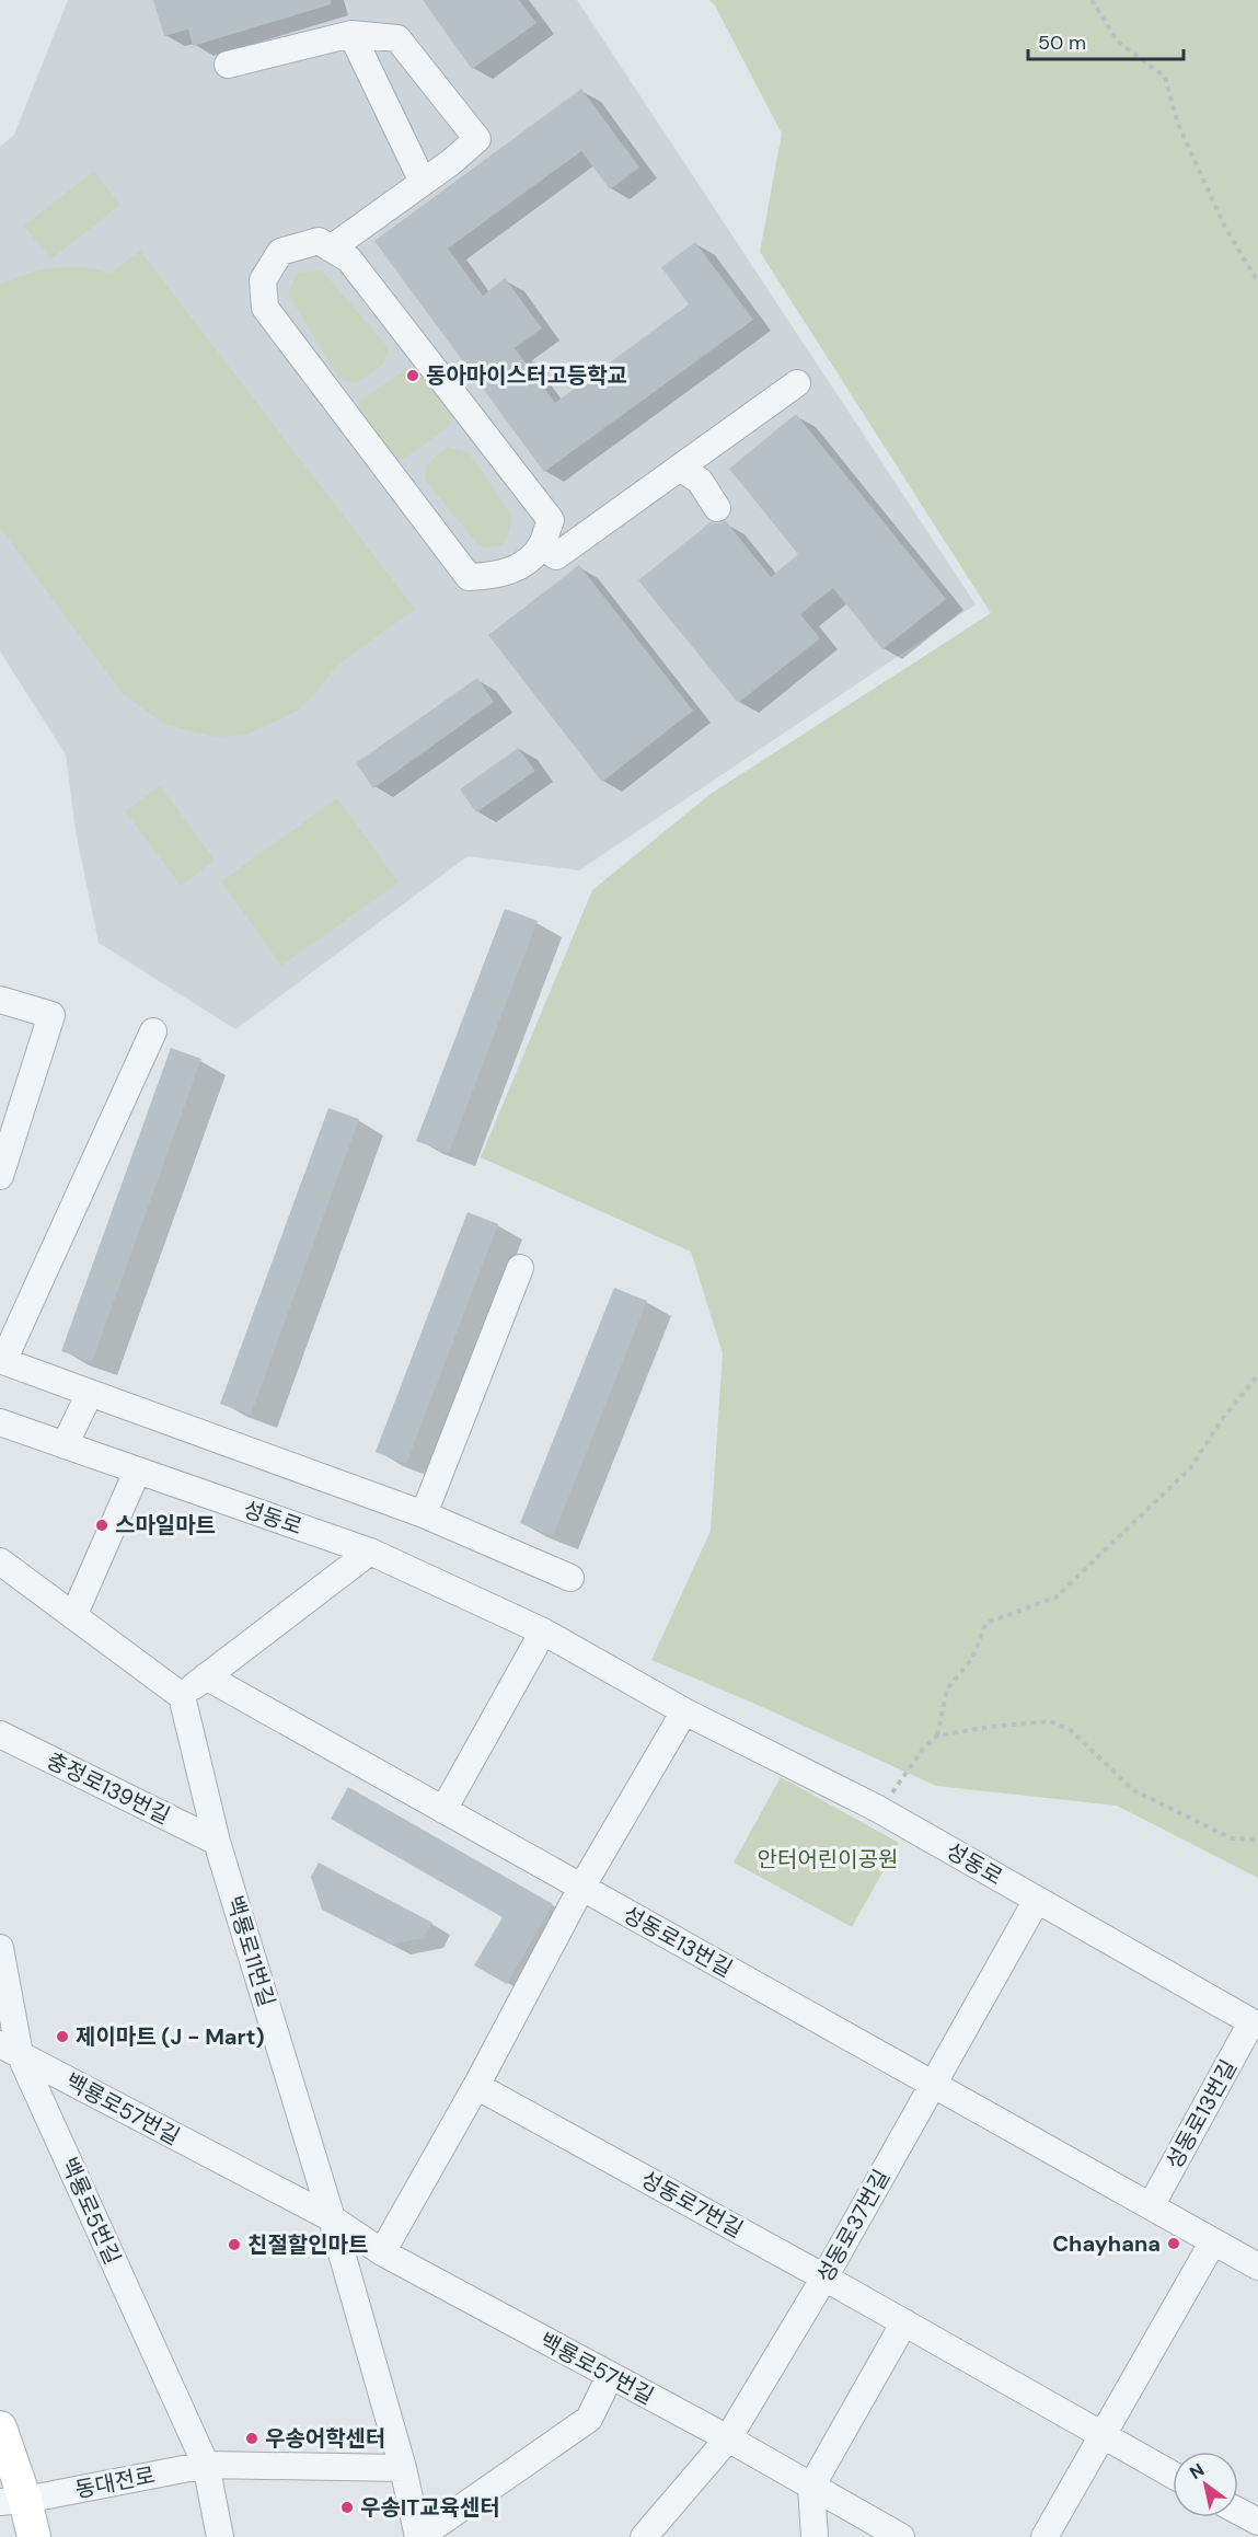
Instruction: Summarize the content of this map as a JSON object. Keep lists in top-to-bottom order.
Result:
{
  "streets": {
    "street": [
      "성동로",
      "충정로139번길",
      "성동로13번길",
      "백룡로11번길",
      "백룡로57번길",
      "성동로7번길",
      "백룡로5번길",
      "성동로37번길",
      "동대전로"
    ]
  },
  "crossings": [
    ["성동로", "성동로13번길"],
    ["성동로", "성동로37번길"],
    ["충정로139번길", "백룡로11번길"],
    ["성동로13번길", "성동로37번길"],
    ["백룡로11번길", "백룡로57번길"],
    ["백룡로57번길", "백룡로5번길"],
    ["백룡로57번길", "성동로37번길"],
    ["성동로7번길", "성동로37번길"],
    ["백룡로5번길", "동대전로"]
  ],
  "parks": ["안터어린이공원"],
  "places": [
    "동아마이스터고등학교",
    "스마일마트",
    "제이마트 (J - Mart)",
    "Chayhana",
    "친절할인마트",
    "우송어학센터",
    "우송IT교육센터"
  ],
  "scale_bar": "50 m",
  "north": "top left"
}
